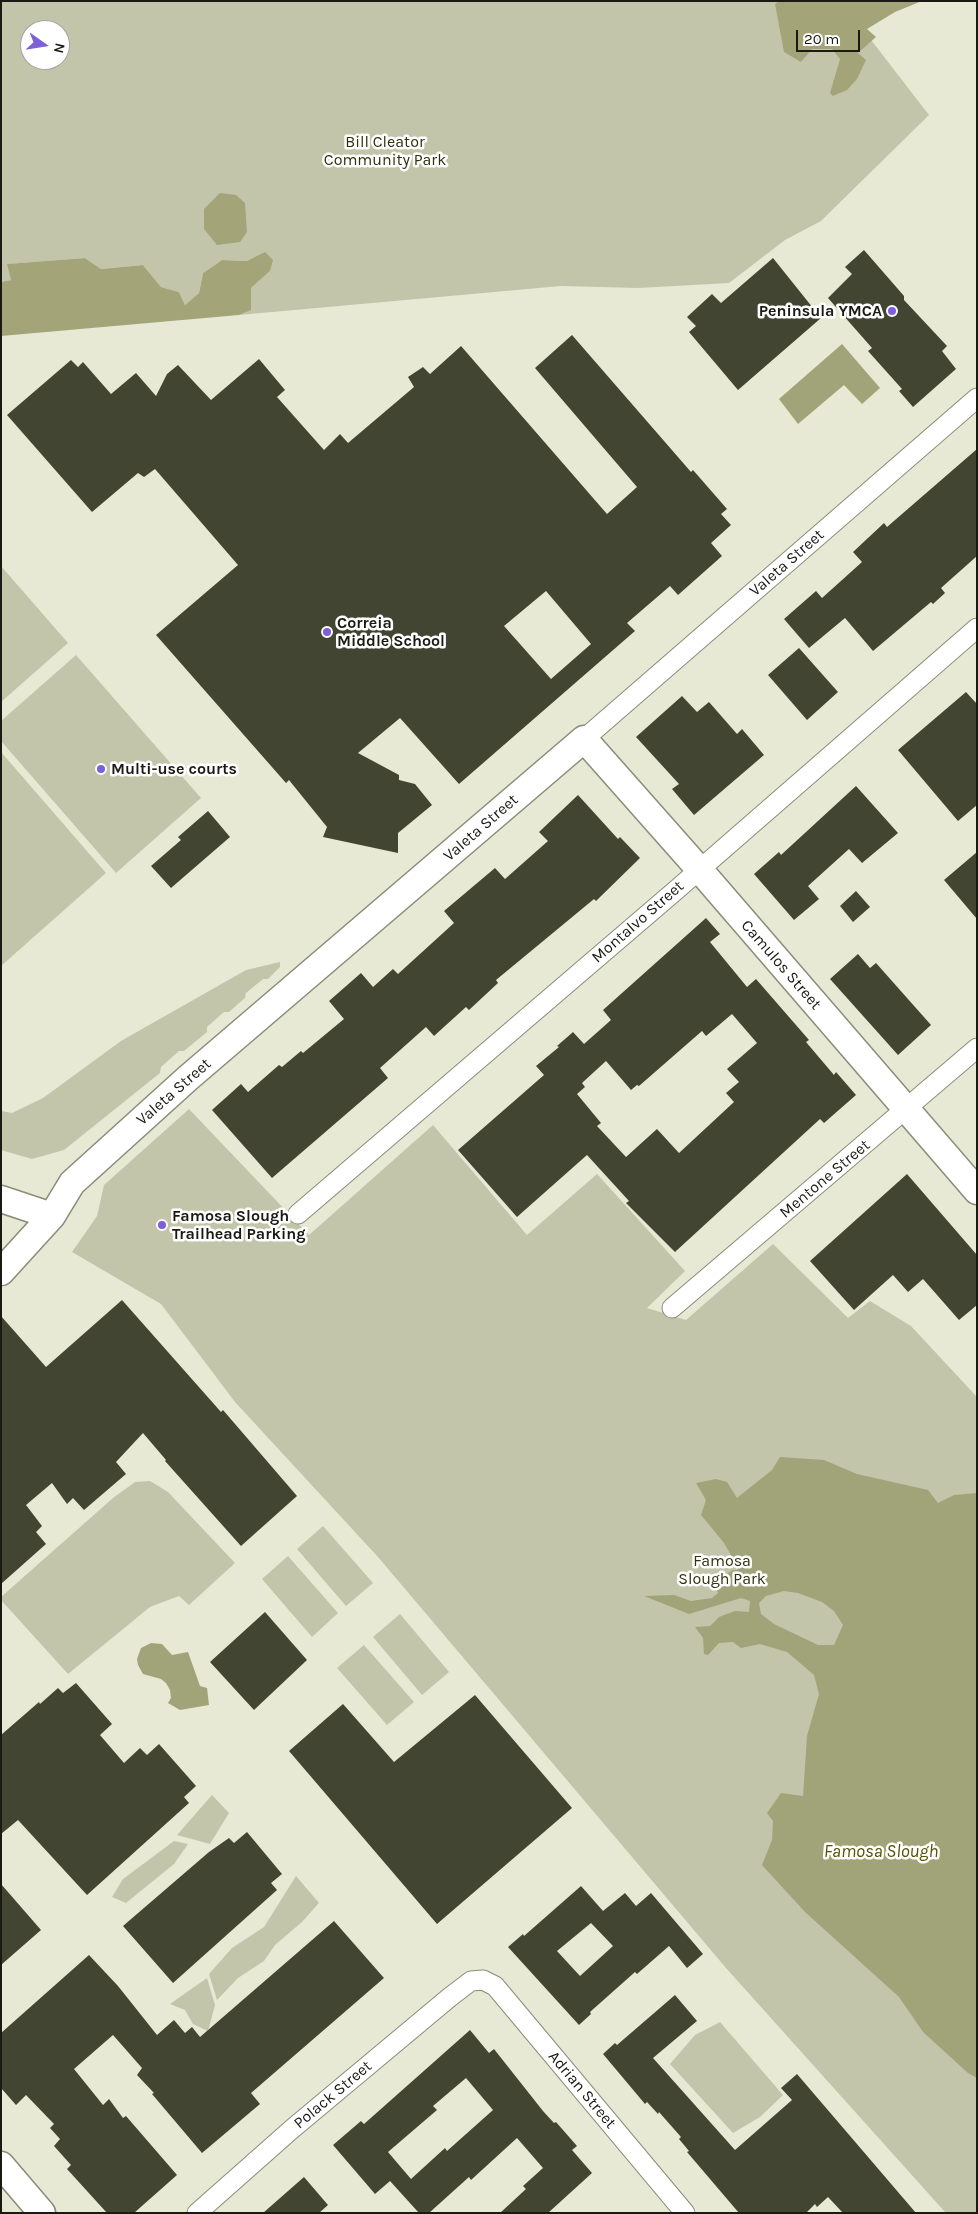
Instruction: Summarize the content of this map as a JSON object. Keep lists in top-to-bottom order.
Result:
{
  "streets": {
    "street": [
      "Valeta Street",
      "Montalvo Street",
      "Camulos Street",
      "Mentone Street",
      "Adrian Street",
      "Polack Street"
    ]
  },
  "crossings": [
    ["Valeta Street", "Camulos Street"],
    ["Montalvo Street", "Camulos Street"],
    ["Camulos Street", "Mentone Street"],
    ["Adrian Street", "Polack Street"]
  ],
  "water": ["Famosa Slough"],
  "parks": ["Bill Cleator Community Park", "Famosa Slough Park"],
  "places": [
    "Peninsula YMCA",
    "Correia Middle School",
    "Multi-use courts",
    "Famosa Slough Trailhead Parking"
  ],
  "scale_bar": "20 m",
  "north": "right"
}
